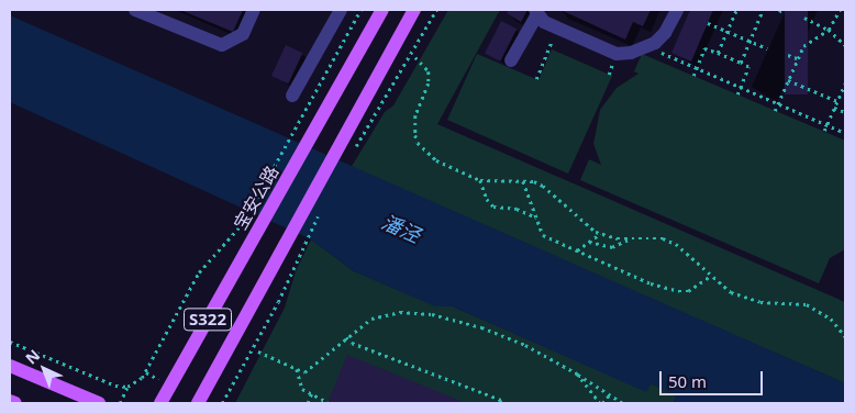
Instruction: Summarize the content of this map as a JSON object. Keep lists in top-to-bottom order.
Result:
{
  "streets": {
    "main road": ["宝安公路", "S322"]
  },
  "water": ["潘泾"],
  "scale_bar": "50 m",
  "north": "top left"
}
